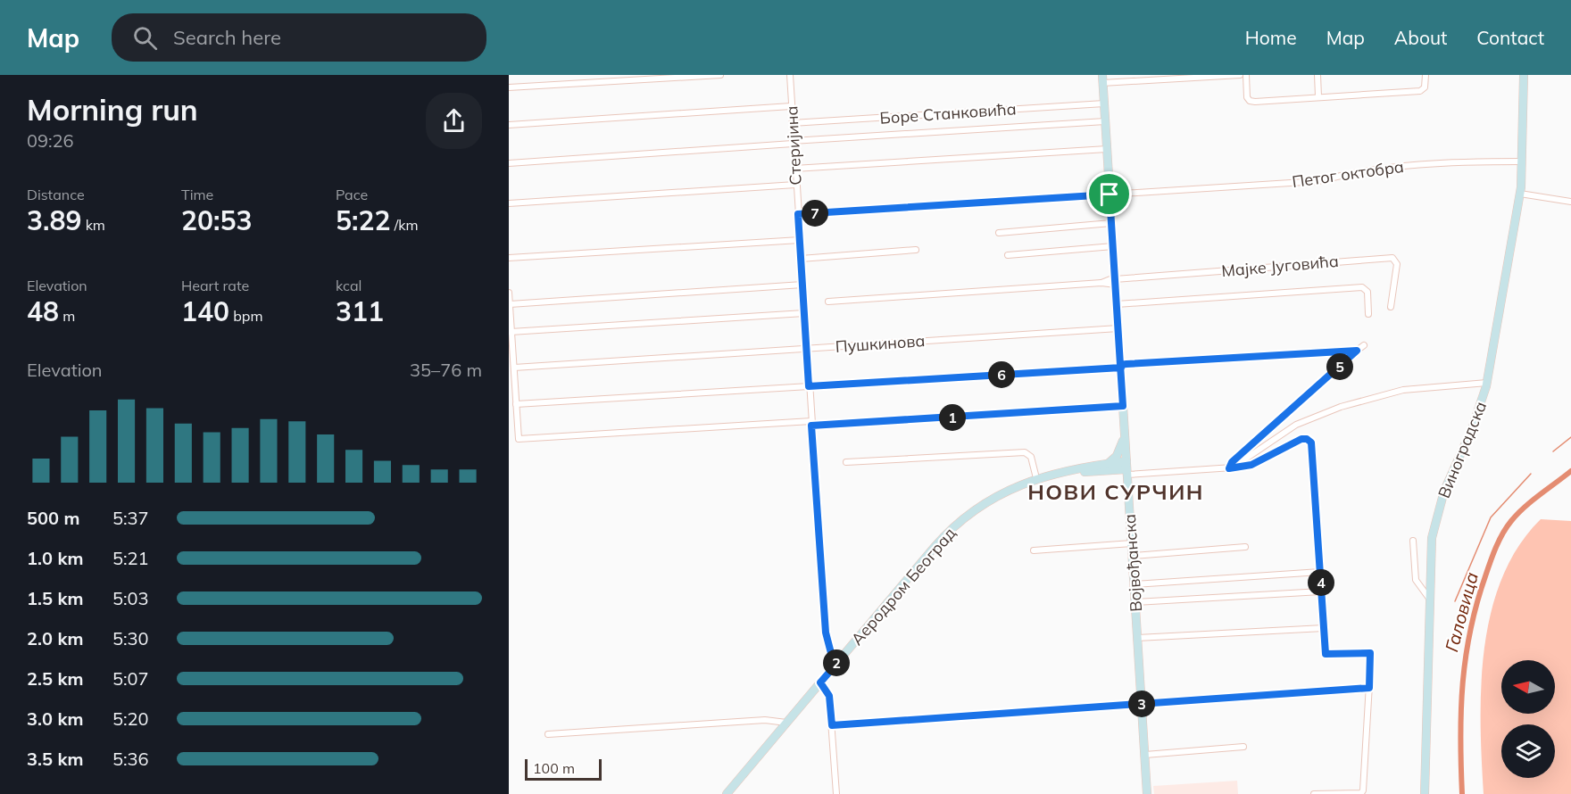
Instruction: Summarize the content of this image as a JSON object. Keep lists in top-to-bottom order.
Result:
{
  "streets": {
    "street": [
      "Боре Станковића",
      "Стеријина",
      "Петог октобра",
      "Мајке Југовића",
      "Пушкинова",
      "Виноградска",
      "Војвођанска",
      "Аеродром Београд"
    ]
  },
  "crossings": [
    ["Боре Станковића", "Стеријина"],
    ["Боре Станковића", "Војвођанска"],
    ["Стеријина", "Петог октобра"],
    ["Стеријина", "Пушкинова"],
    ["Стеријина", "Аеродром Београд"],
    ["Петог октобра", "Виноградска"],
    ["Петог октобра", "Војвођанска"],
    ["Мајке Југовића", "Војвођанска"],
    ["Пушкинова", "Војвођанска"],
    ["Војвођанска", "Аеродром Београд"]
  ],
  "districts": ["НОВИ СУРЧИН"],
  "water": ["Галовица"],
  "scale_bar": "100 m",
  "north": "left",
  "page": {
    "header": "Map",
    "search": "Search here",
    "nav": [
      "Home",
      "Map",
      "About",
      "Contact"
    ],
    "heading": ["Morning run", "09:26"],
    "stats": [
      ["Distance", "3.89 km"],
      ["Time", "20:53"],
      ["Pace", "5:22 /km"],
      ["Elevation", "48 m"],
      ["Heart rate", "140 bpm"],
      ["kcal", "311"]
    ],
    "pins": [
      "7",
      "5",
      "6",
      "1",
      "4",
      "2",
      "3"
    ],
    "chart": ["Elevation", "35–76 m"],
    "list": [
      {
        "name": "500 m",
        "note": "5:37"
      },
      {
        "name": "1.0 km",
        "note": "5:21"
      },
      {
        "name": "1.5 km",
        "note": "5:03"
      },
      {
        "name": "2.0 km",
        "note": "5:30"
      },
      {
        "name": "2.5 km",
        "note": "5:07"
      },
      {
        "name": "3.0 km",
        "note": "5:20"
      },
      {
        "name": "3.5 km",
        "note": "5:36"
      }
    ],
    "scale": "100 m"
  }
}
